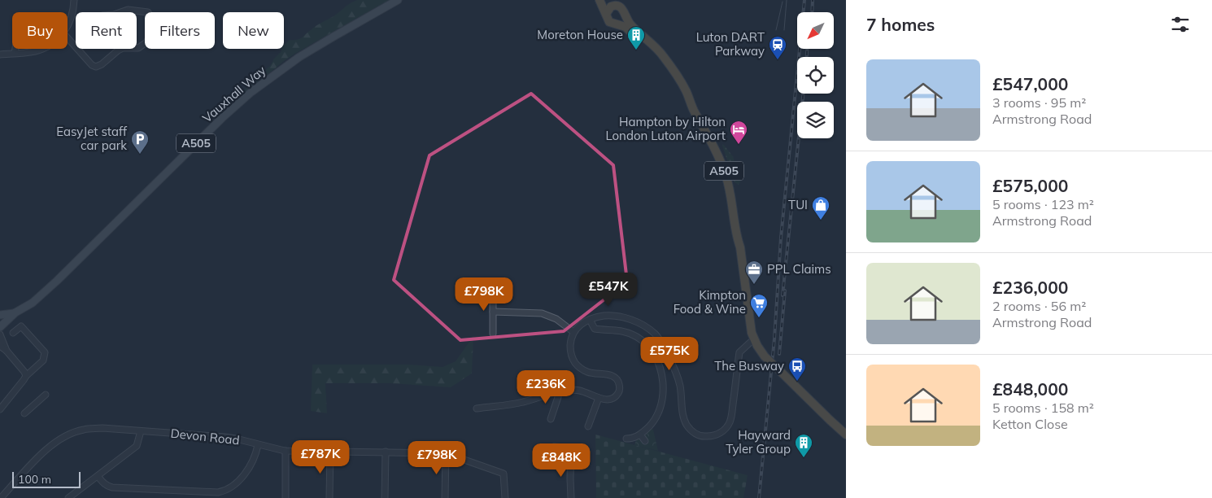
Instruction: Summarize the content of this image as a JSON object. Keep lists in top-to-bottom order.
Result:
{
  "streets": {
    "highway": ["A505"],
    "main road": ["Vauxhall Way"],
    "street": ["Devon Road"]
  },
  "places": {
    "building": ["Moreton House", "Hayward Tyler Group"],
    "station": ["Luton DART Parkway"],
    "hotel": ["Hampton by Hilton London Luton Airport"],
    "parking": ["EasyJet staff car park"],
    "shop": ["TUI"],
    "office": ["PPL Claims"],
    "supermarket": ["Kimpton Food & Wine"],
    "bus stop": ["The Busway"]
  },
  "scale_bar": "100 m",
  "north": "bottom left",
  "page": {
    "heading": "7 homes",
    "chip": [
      "Buy",
      "Rent",
      "Filters",
      "New"
    ],
    "list": [
      {
        "name": "£547,000",
        "note": "3 rooms · 95 m² · Armstrong Road"
      },
      {
        "name": "£575,000",
        "note": "5 rooms · 123 m² · Armstrong Road"
      },
      {
        "name": "£236,000",
        "note": "2 rooms · 56 m² · Armstrong Road"
      },
      {
        "name": "£848,000",
        "note": "5 rooms · 158 m² · Ketton Close"
      }
    ],
    "price": [
      "£547K",
      "£798K",
      "£575K",
      "£236K",
      "£787K",
      "£798K",
      "£848K"
    ],
    "scale": "100 m"
  }
}
